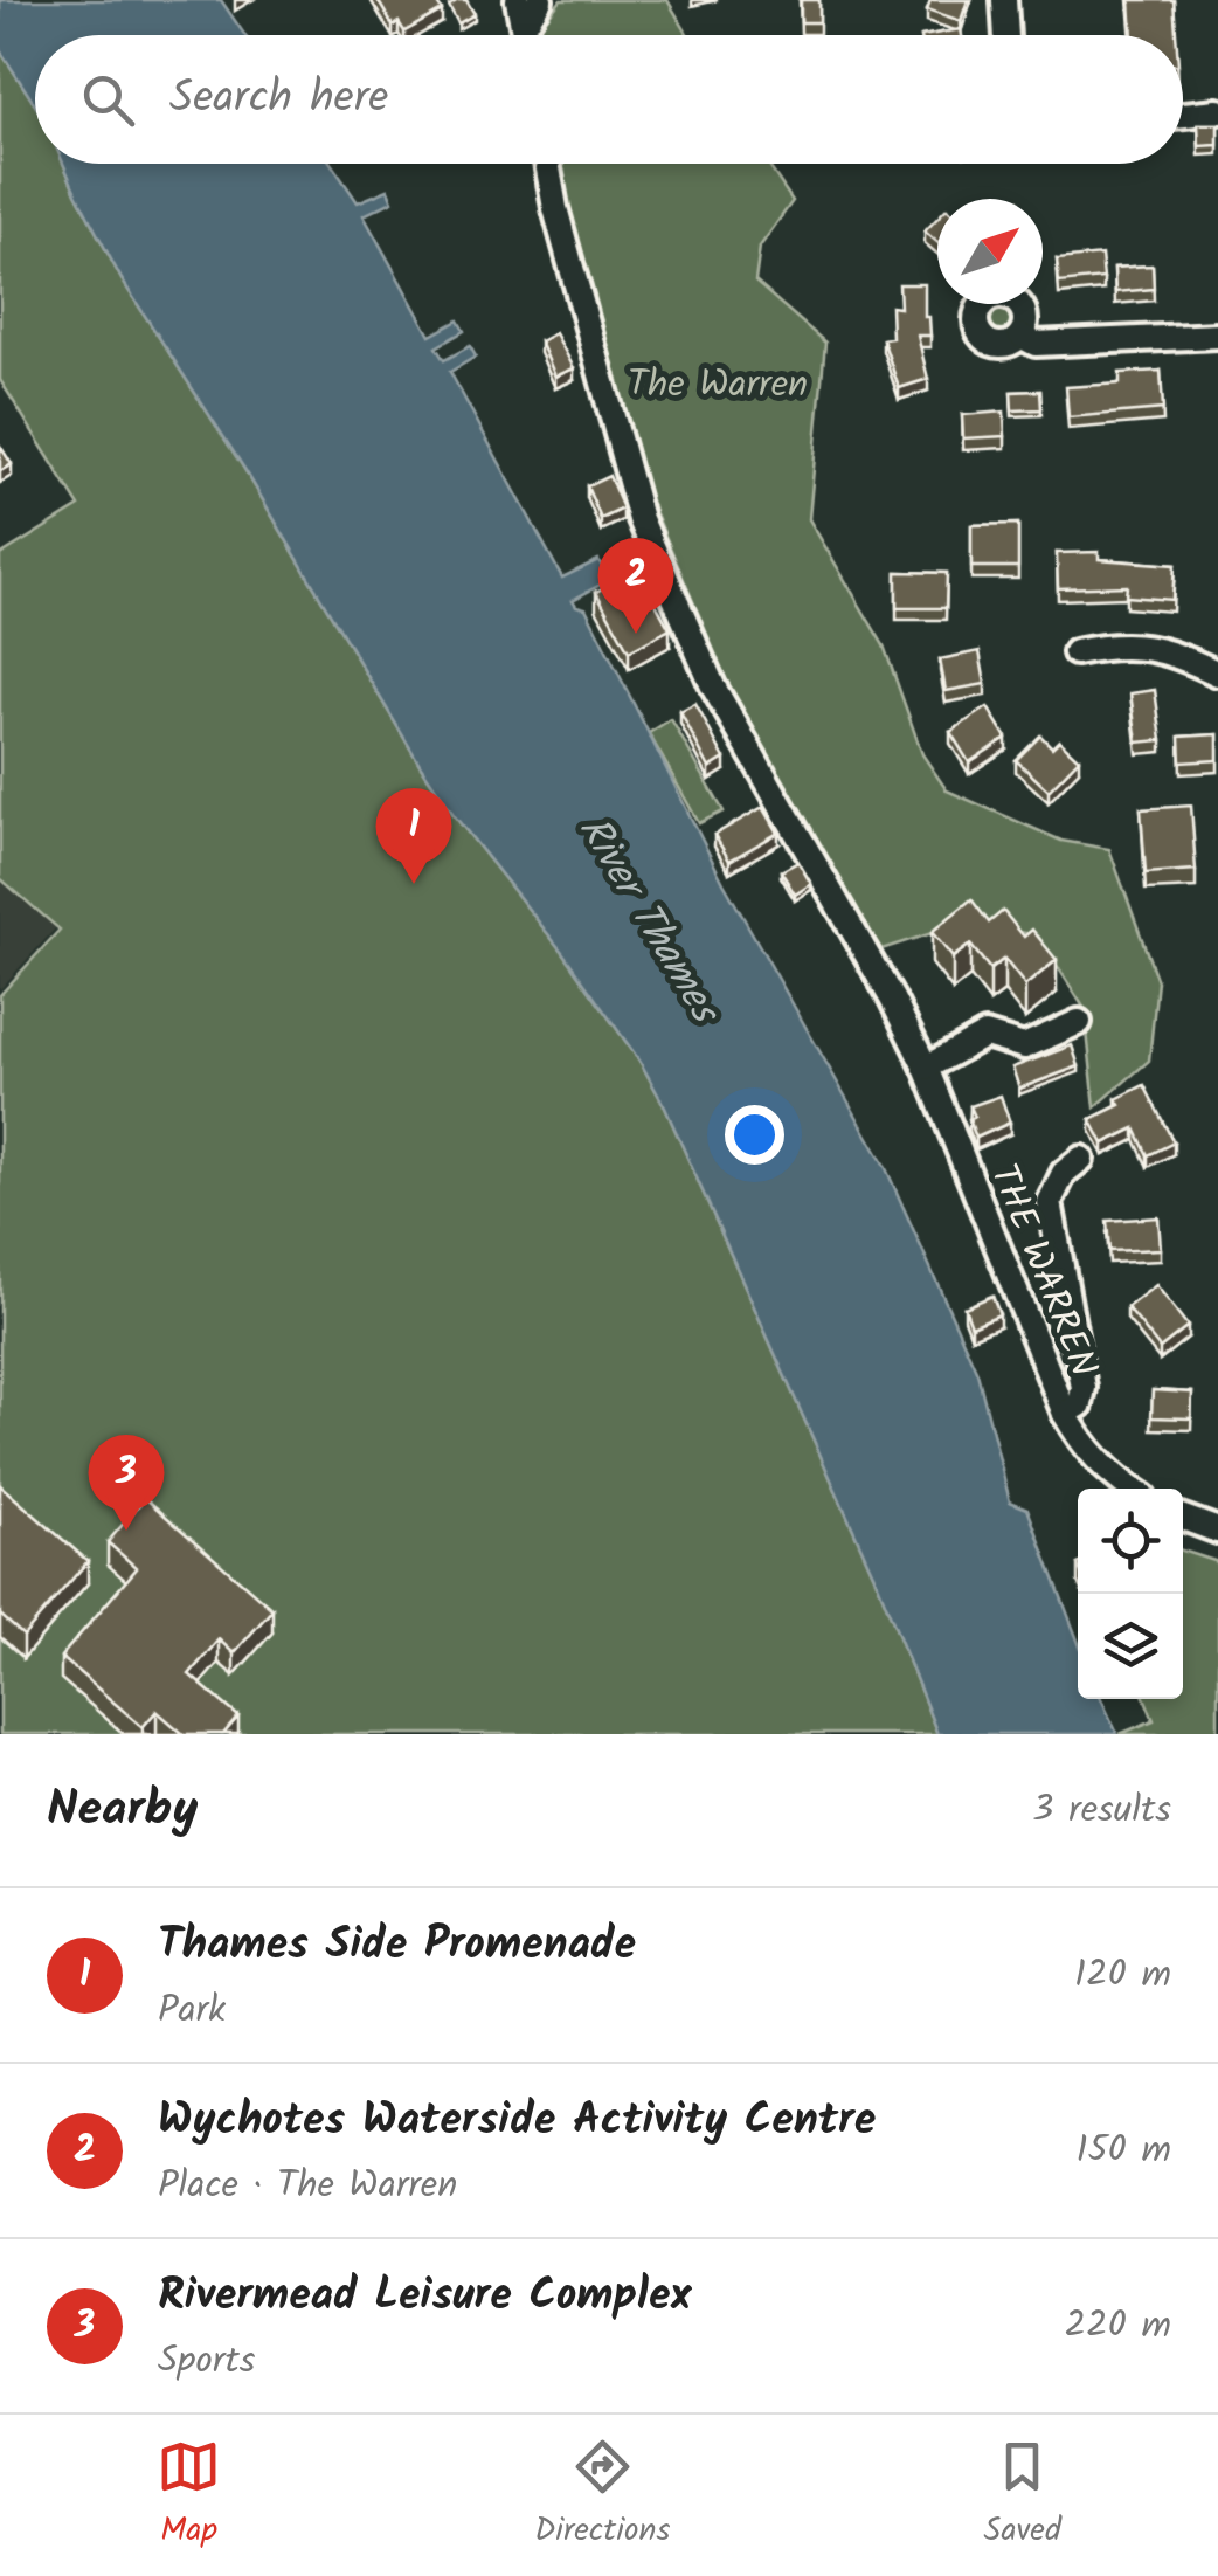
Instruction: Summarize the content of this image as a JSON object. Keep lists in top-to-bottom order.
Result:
{
  "streets": {
    "street": ["THE WARREN"]
  },
  "water": ["River Thames"],
  "parks": ["The Warren"],
  "north": "top right",
  "page": {
    "search": "Search here",
    "pins": ["2", "1", "3"],
    "heading": ["Nearby", "3 results"],
    "list": [
      {
        "mark": "1",
        "name": "Thames Side Promenade",
        "note": "Park",
        "value": "120 m"
      },
      {
        "mark": "2",
        "name": "Wychotes Waterside Activity Centre",
        "note": "Place · The Warren",
        "value": "150 m"
      },
      {
        "mark": "3",
        "name": "Rivermead Leisure Complex",
        "note": "Sports",
        "value": "220 m"
      }
    ],
    "nav": ["Map", "Directions", "Saved"]
  }
}
